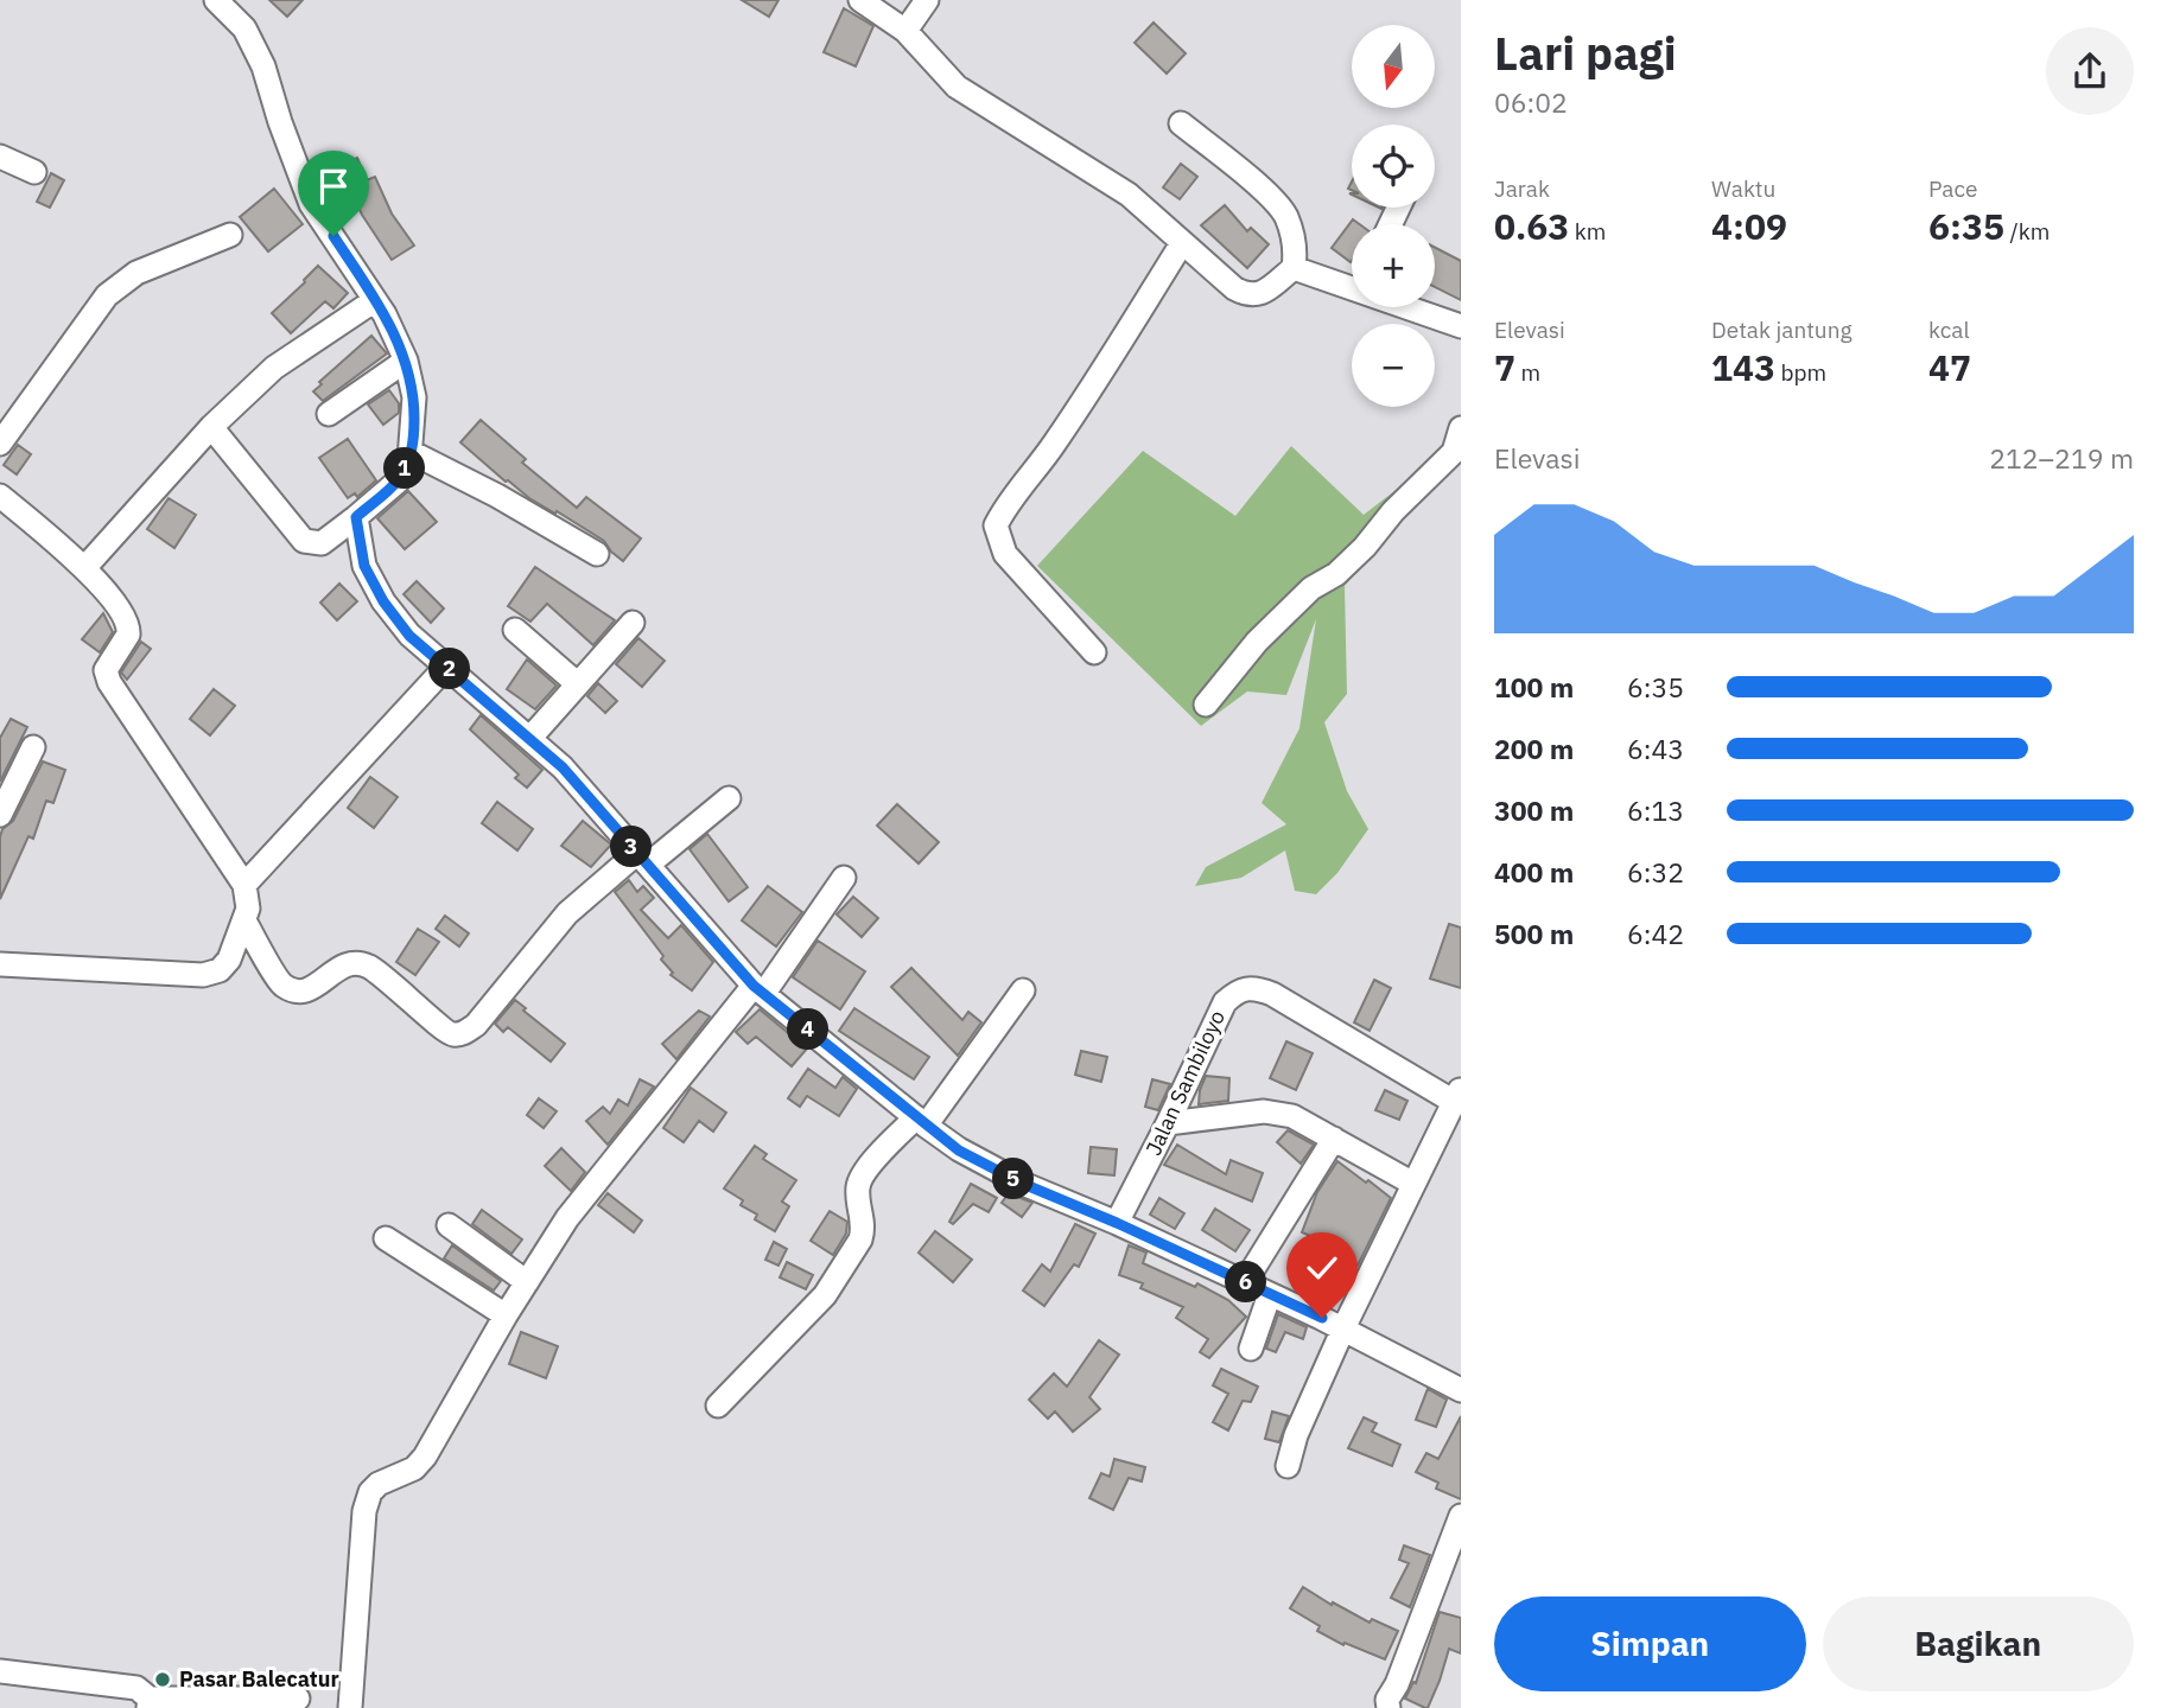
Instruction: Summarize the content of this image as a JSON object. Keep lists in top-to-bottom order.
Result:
{
  "streets": {
    "street": ["Jalan Sambiloyo"]
  },
  "places": ["Pasar Balecatur"],
  "north": "bottom",
  "page": {
    "heading": ["Lari pagi", "06:02"],
    "map_buttons": ["+", "−"],
    "stats": [
      ["Jarak", "0.63 km"],
      ["Waktu", "4:09"],
      ["Pace", "6:35 /km"],
      ["Elevasi", "7 m"],
      ["Detak jantung", "143 bpm"],
      ["kcal", "47"]
    ],
    "chart": ["Elevasi", "212–219 m"],
    "pins": [
      "1",
      "2",
      "3",
      "4",
      "5",
      "6"
    ],
    "list": [
      {
        "name": "100 m",
        "note": "6:35"
      },
      {
        "name": "200 m",
        "note": "6:43"
      },
      {
        "name": "300 m",
        "note": "6:13"
      },
      {
        "name": "400 m",
        "note": "6:32"
      },
      {
        "name": "500 m",
        "note": "6:42"
      }
    ],
    "buttons": ["Simpan", "Bagikan"]
  }
}
